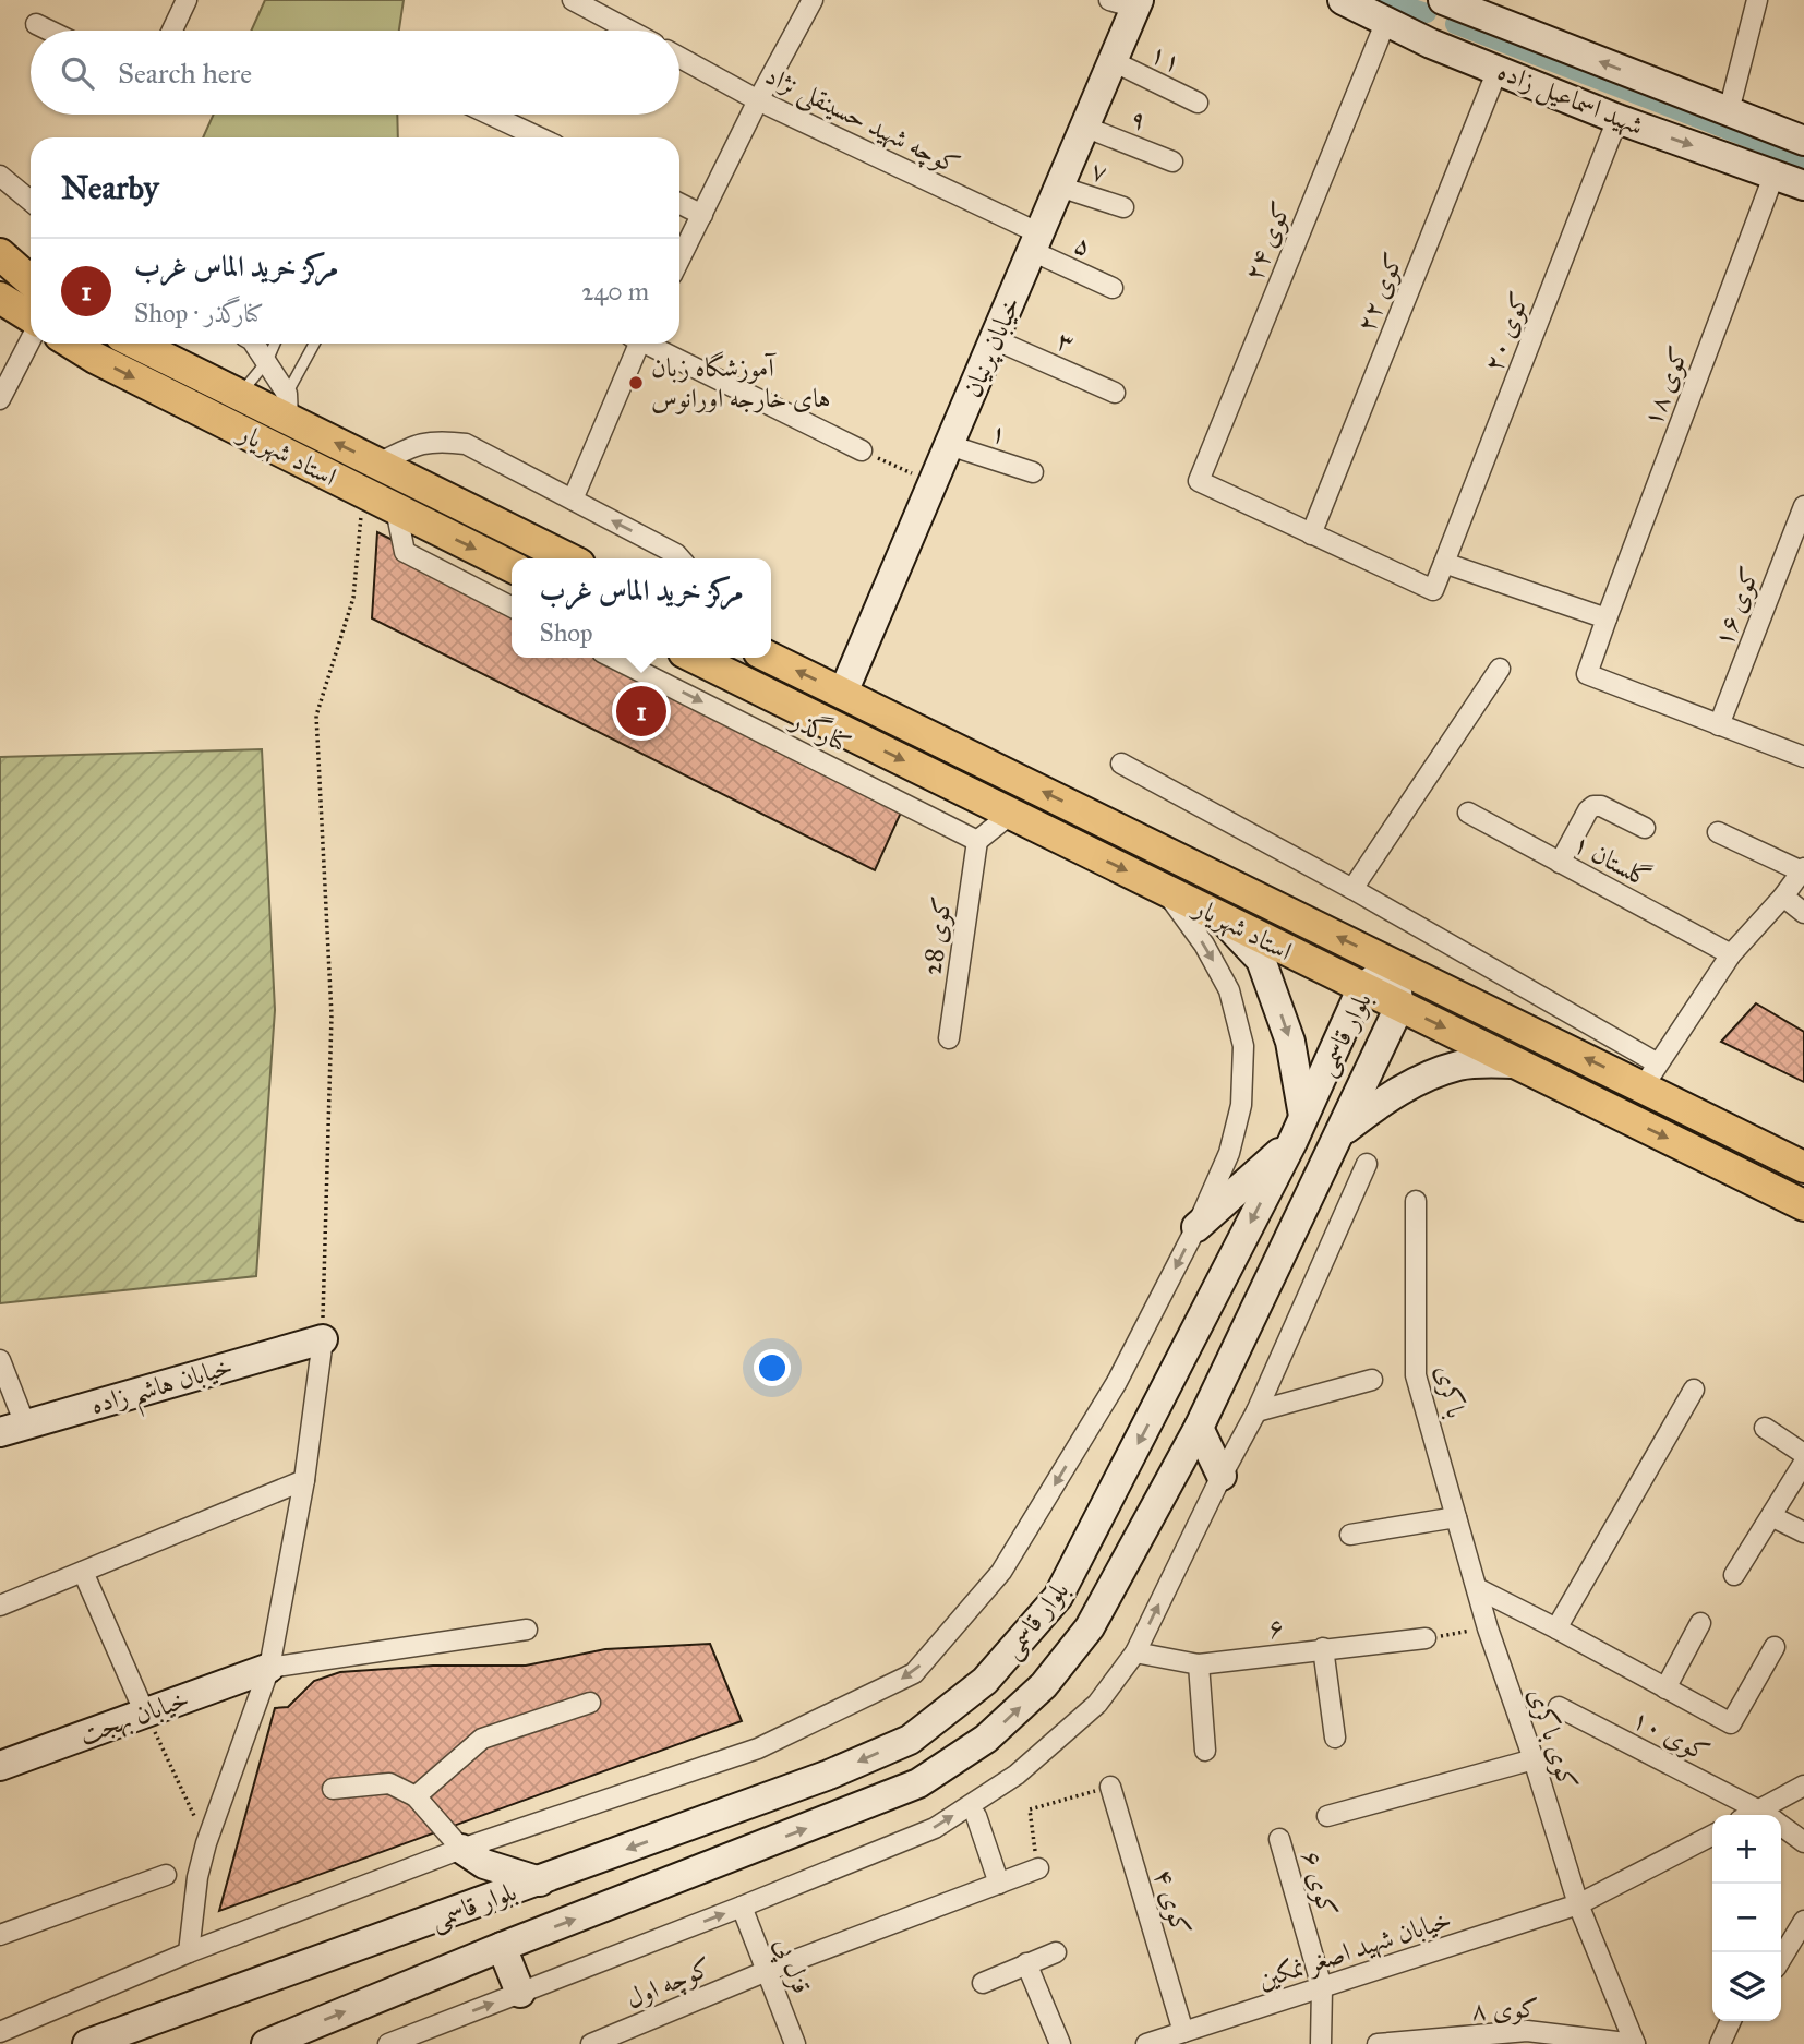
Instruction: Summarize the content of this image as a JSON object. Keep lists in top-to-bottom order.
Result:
{
  "streets": {
    "main road": [
      "شهید اسماعیل زاده",
      "خیابان پرنیان",
      "استاد شهریار",
      "بلوار قاسمی",
      "خیابان هاشم زاده",
      "خیابان بهجت"
    ],
    "street": [
      "۱۱",
      "۹",
      "کوچه شهید حسینقلی نژاد",
      "۷",
      "کوی ۲۴",
      "۵",
      "کوی ۲۲",
      "کوی ۲۰",
      "۳",
      "کوی ۱۸",
      "۱",
      "کوی ۱۶",
      "کنارگذر",
      "۱ گلستان",
      "کوی 28",
      "باکری",
      "۶",
      "کوی ۱۰",
      "کوی باکری",
      "کوی ۶",
      "کوی ۴",
      "خیابان شهید اصغر نمکین",
      "قزل پی",
      "کوچه اول",
      "کوی ۸"
    ]
  },
  "crossings": [
    ["۱۱", "خیابان پرنیان"],
    ["شهید اسماعیل زاده", "کوی ۲۴"],
    ["شهید اسماعیل زاده", "کوی ۲۲"],
    ["شهید اسماعیل زاده", "کوی ۲۰"],
    ["شهید اسماعیل زاده", "کوی ۱۸"],
    ["۹", "خیابان پرنیان"],
    ["کوچه شهید حسینقلی نژاد", "۵"],
    ["کوچه شهید حسینقلی نژاد", "خیابان پرنیان"],
    ["۷", "خیابان پرنیان"],
    ["کوی ۲۴", "کوی ۲۲"],
    ["کوی ۲۴", "کوی ۲۰"],
    ["۵", "خیابان پرنیان"],
    ["کوی ۲۲", "کوی ۲۰"],
    ["۳", "خیابان پرنیان"],
    ["خیابان پرنیان", "۱"],
    ["خیابان پرنیان", "استاد شهریار"],
    ["کوی ۱۸", "کوی ۱۶"],
    ["استاد شهریار", "بلوار قاسمی"],
    ["کنارگذر", "کوی 28"],
    ["باکری", "کوی باکری"],
    ["کوی باکری", "خیابان شهید اصغر نمکین"],
    ["کوی باکری", "کوی ۸"],
    ["کوی ۶", "خیابان شهید اصغر نمکین"],
    ["کوی ۴", "خیابان شهید اصغر نمکین"],
    ["قزل پی", "کوچه اول"]
  ],
  "one_way": ["کنارگذر"],
  "places": ["آموزشگاه زبان های خارجه اورانوس"],
  "page": {
    "search": "Search here",
    "heading": "Nearby",
    "list": [
      {
        "mark": "1",
        "name": "مرکز خرید الماس غرب",
        "note": "Shop · کنارگذر",
        "value": "240 m"
      }
    ],
    "popup": ["مرکز خرید الماس غرب", "Shop"],
    "pins": "1",
    "map_buttons": ["+", "−"]
  }
}
